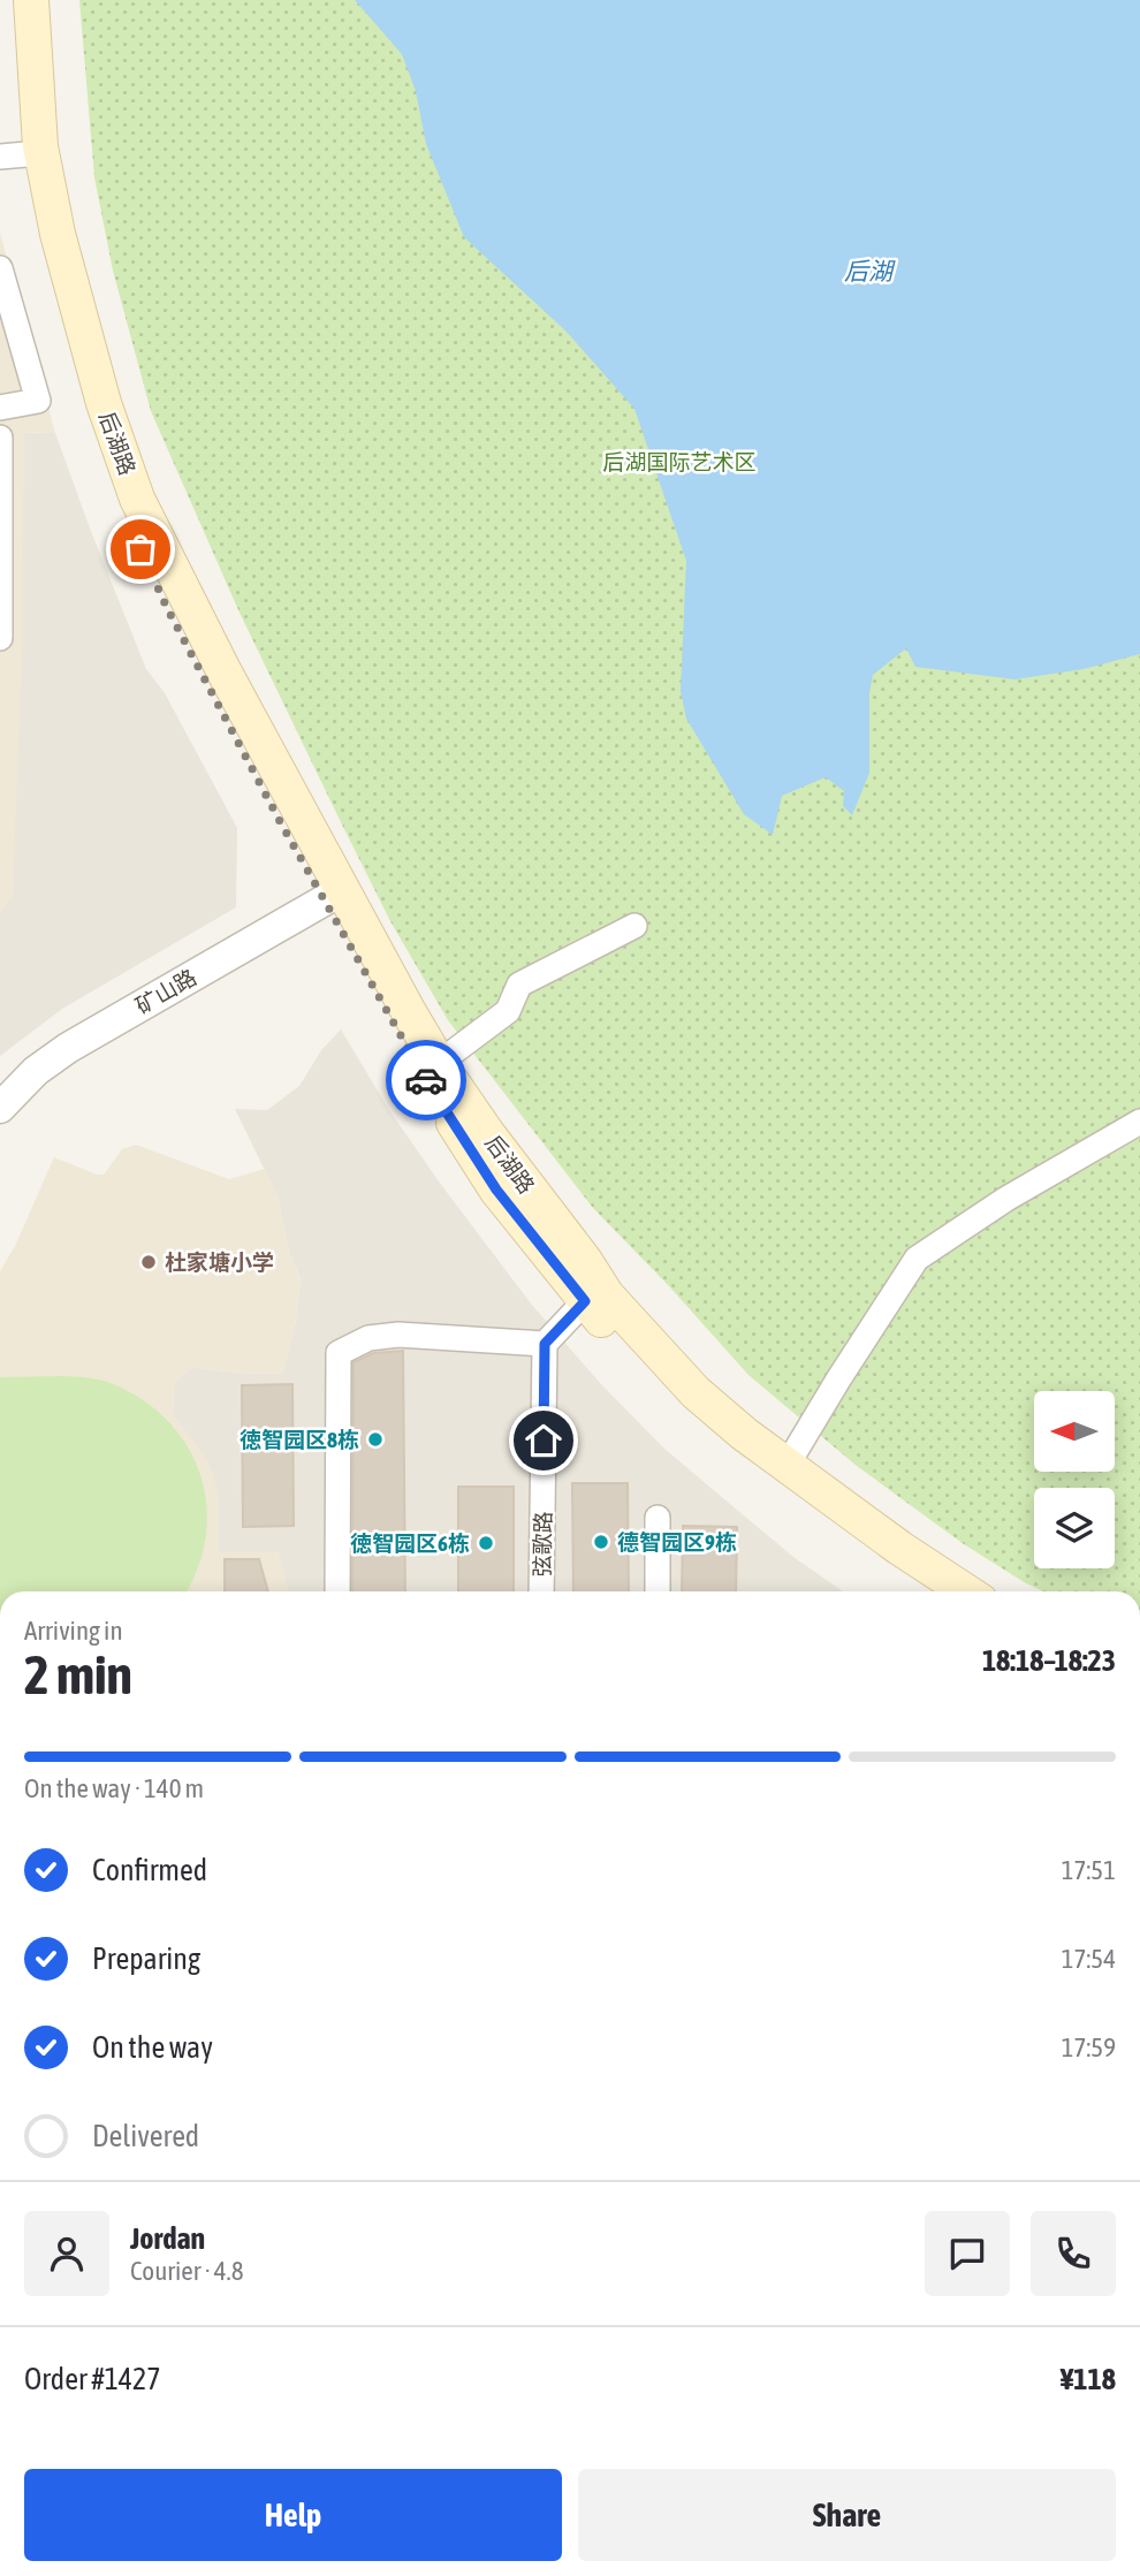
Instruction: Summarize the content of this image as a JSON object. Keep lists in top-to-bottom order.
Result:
{
  "streets": {
    "main road": ["后湖路"],
    "street": ["矿山路", "弦歌路"]
  },
  "crossings": [
    ["后湖路", "矿山路"]
  ],
  "water": ["后湖"],
  "parks": ["后湖国际艺术区"],
  "places": [
    "杜家塘小学",
    "徳智园区8栋",
    "德智园区9栋",
    "徳智园区6栋"
  ],
  "north": "left",
  "page": {
    "heading": ["2 min", "Arriving in", "18:18–18:23"],
    "panel": [
      "Jordan",
      "Courier · 4.8",
      "Order #1427",
      "¥118"
    ],
    "bar": "On the way · 140 m",
    "list": [
      ["Confirmed", "17:51"],
      ["Preparing", "17:54"],
      ["On the way", "17:59"],
      "Delivered"
    ],
    "buttons": ["Help", "Share"]
  }
}
